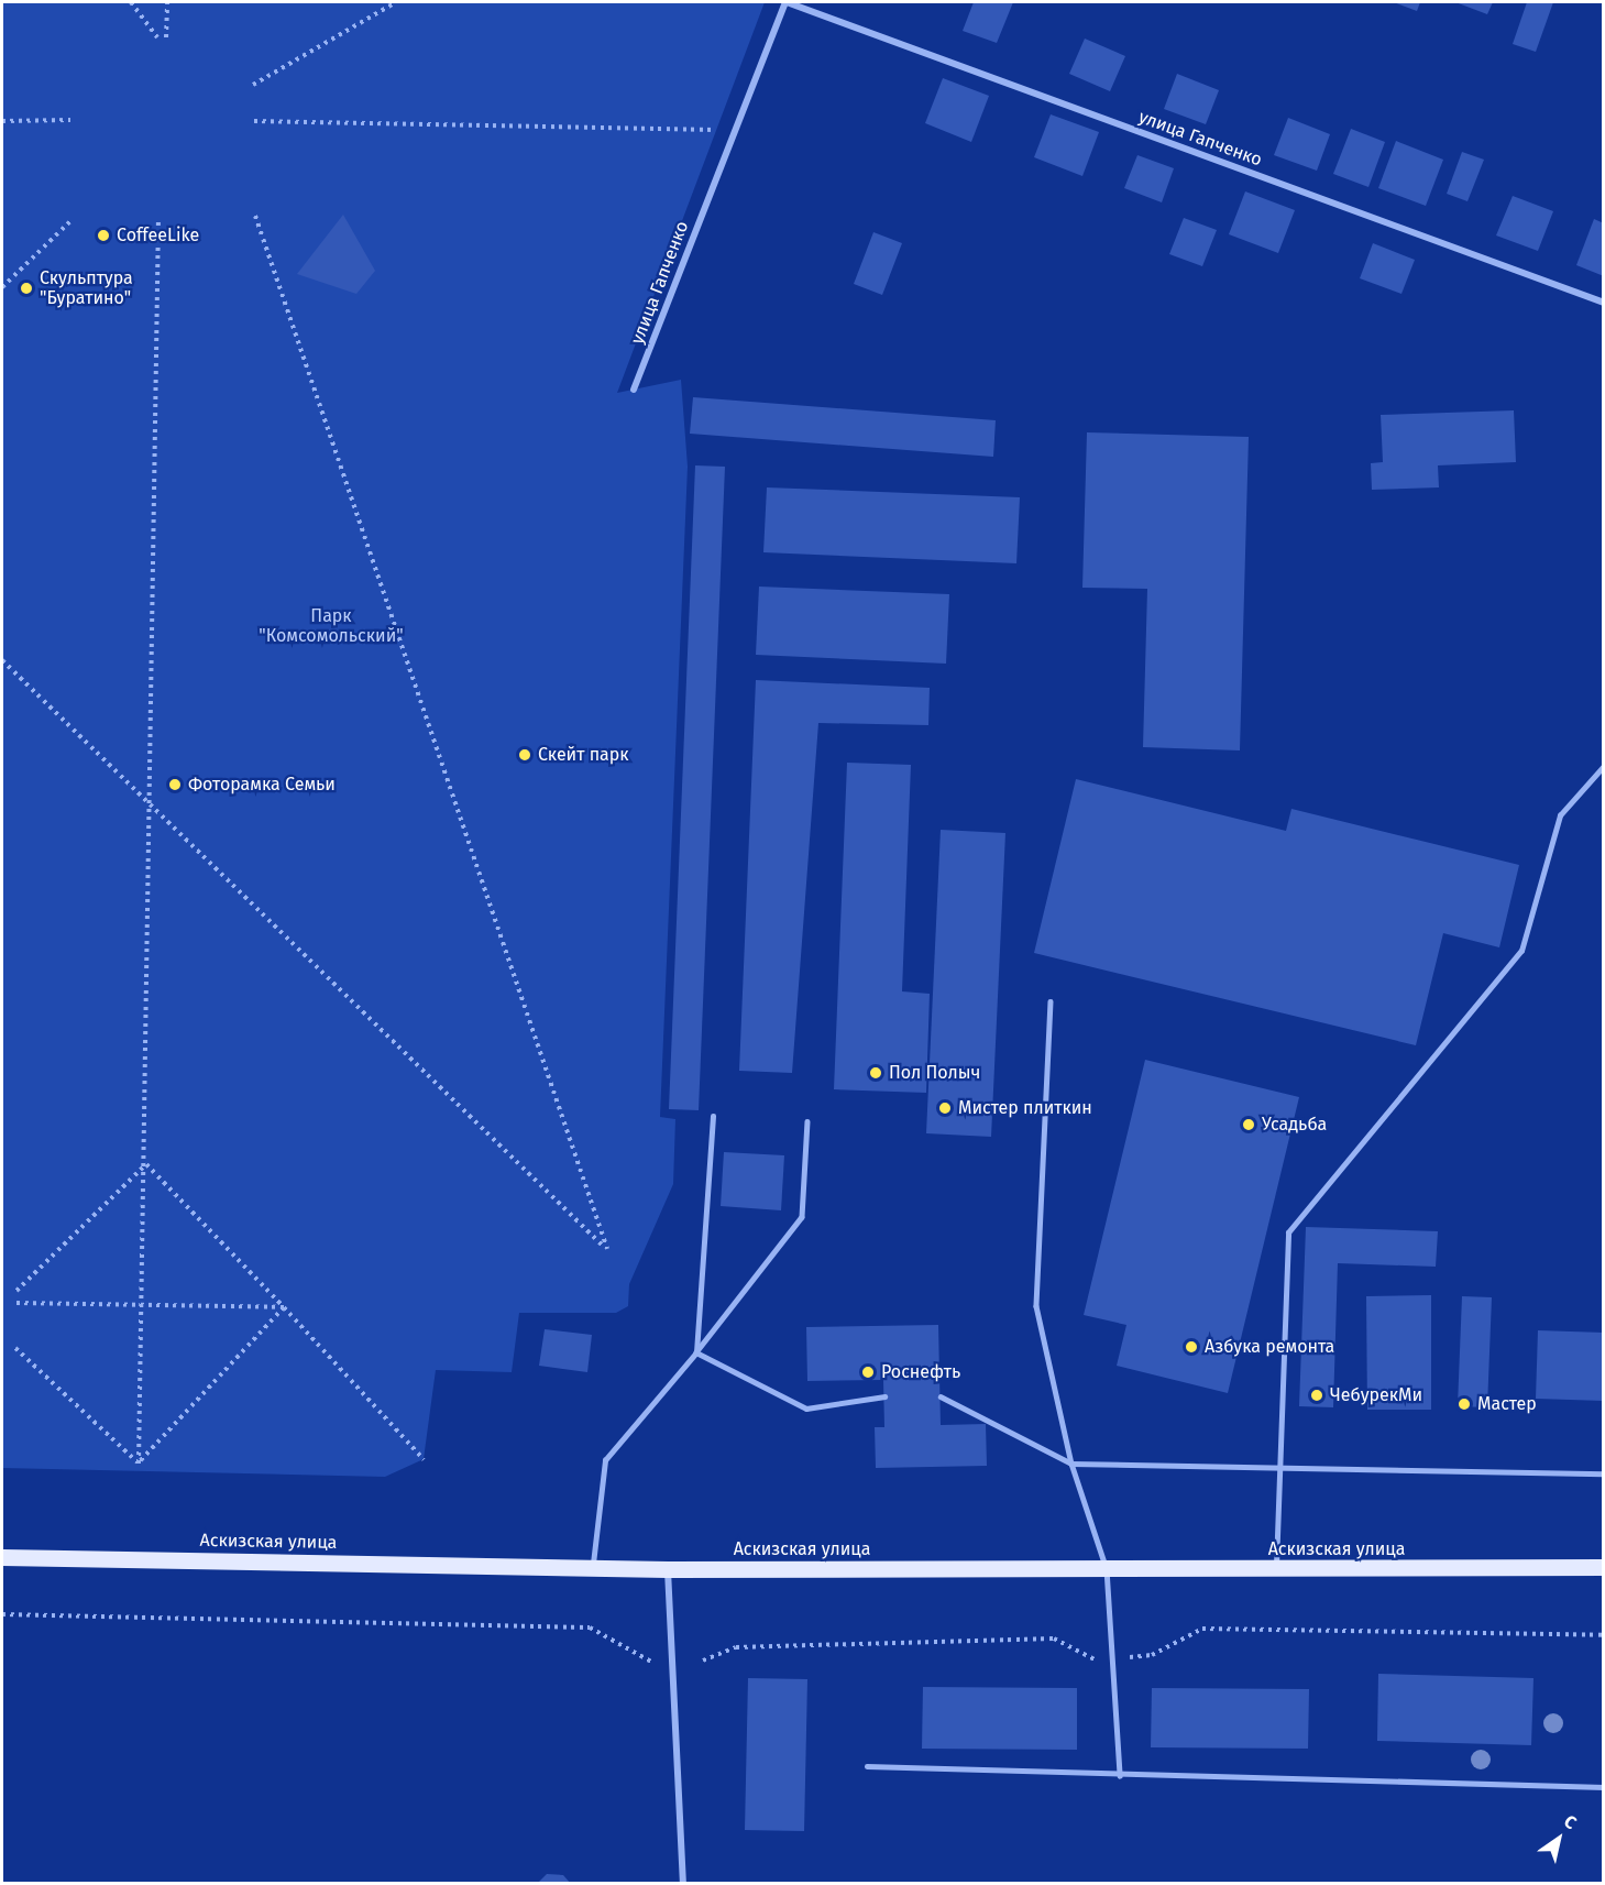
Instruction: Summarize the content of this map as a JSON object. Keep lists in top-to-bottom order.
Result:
{
  "streets": {
    "main road": ["Аскизская улица"],
    "street": ["улица Гапченко"]
  },
  "parks": ["Парк \"Комсомольский\""],
  "places": [
    "CoffeeLike",
    "Скульптура \"Буратино\"",
    "Скейт парк",
    "Фоторамка Семьи",
    "Пол Полыч",
    "Мистер плиткин",
    "Усадьба",
    "Азбука ремонта",
    "Роснефть",
    "ЧебурекМи",
    "Мастер"
  ],
  "north": "top right"
}
